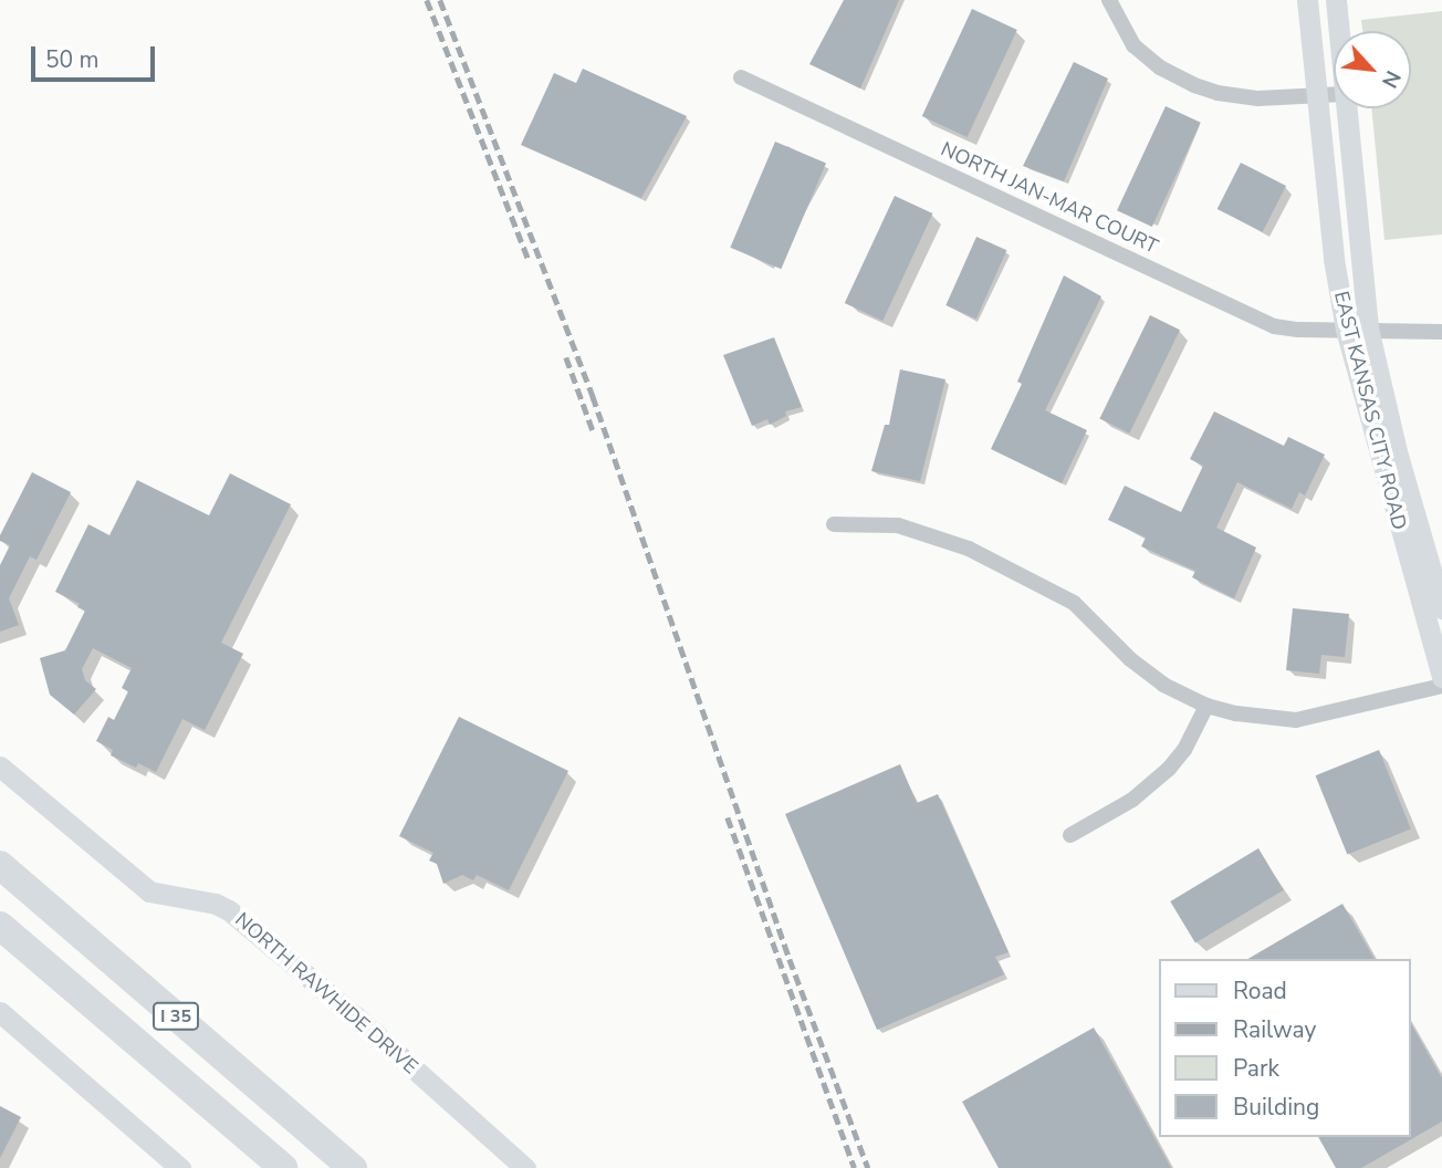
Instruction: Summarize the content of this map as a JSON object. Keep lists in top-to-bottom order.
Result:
{
  "streets": {
    "highway": ["I 35"],
    "main road": ["EAST KANSAS CITY ROAD", "NORTH RAWHIDE DRIVE"],
    "street": ["NORTH JAN-MAR COURT"]
  },
  "crossings": [
    ["NORTH JAN-MAR COURT", "EAST KANSAS CITY ROAD"]
  ],
  "legend": [
    "Road",
    "Railway",
    "Park",
    "Building"
  ],
  "scale_bar": "50 m",
  "north": "bottom right"
}
